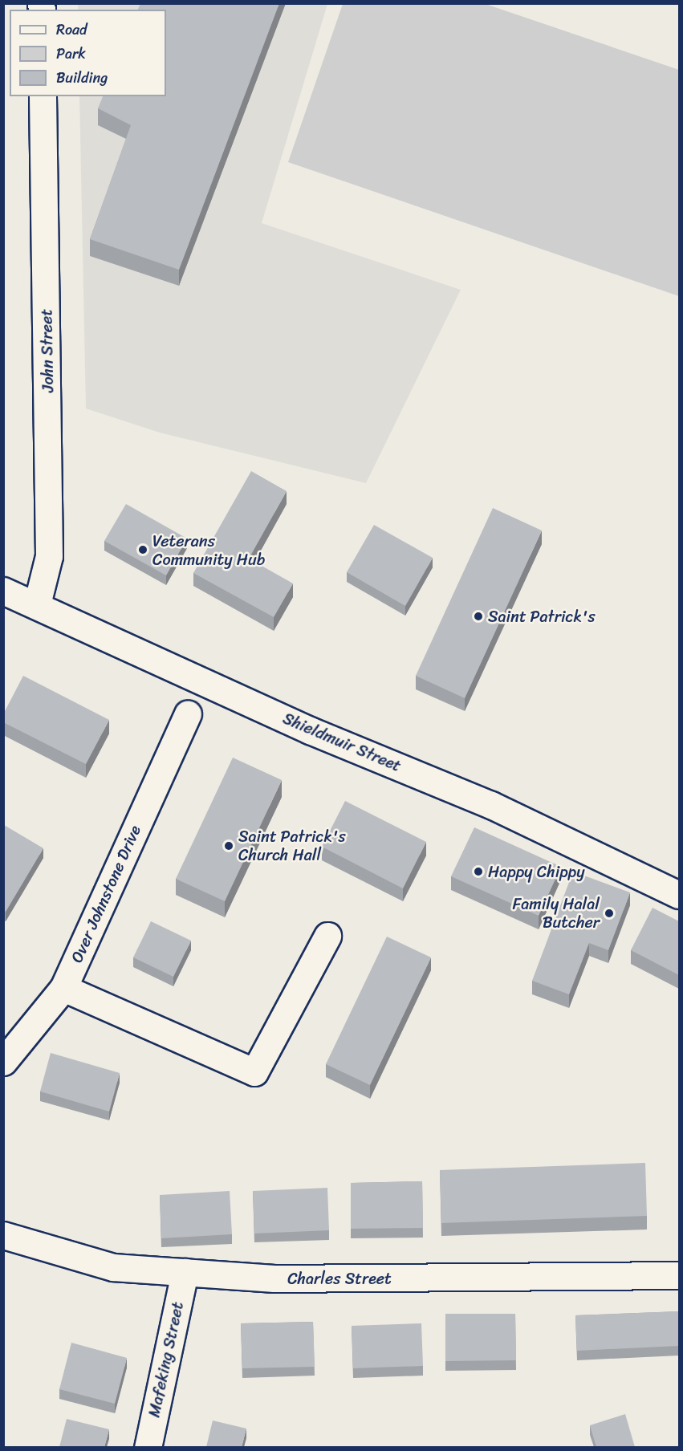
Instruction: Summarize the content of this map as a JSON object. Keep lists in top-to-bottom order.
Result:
{
  "streets": {
    "street": [
      "John Street",
      "Shieldmuir Street",
      "Over Johnstone Drive",
      "Charles Street",
      "Mafeking Street"
    ]
  },
  "crossings": [
    ["John Street", "Shieldmuir Street"],
    ["Charles Street", "Mafeking Street"]
  ],
  "places": [
    "Veterans Community Hub",
    "Saint Patrick's",
    "Saint Patrick's Church Hall",
    "Happy Chippy",
    "Family Halal Butcher"
  ],
  "legend": ["Road", "Park", "Building"]
}
